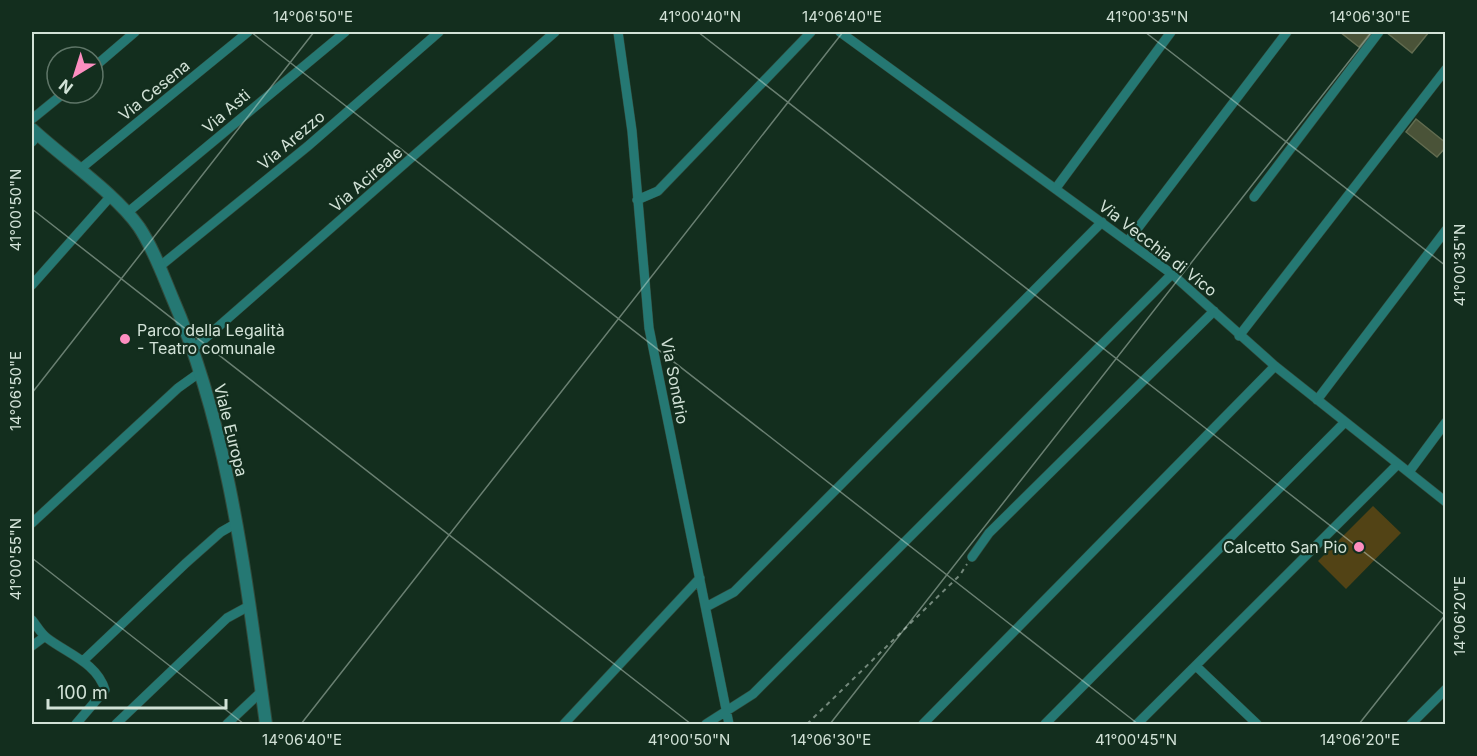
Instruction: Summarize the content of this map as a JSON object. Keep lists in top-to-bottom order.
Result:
{
  "streets": {
    "street": [
      "Via Cesena",
      "Via Asti",
      "Via Arezzo",
      "Via Acireale",
      "Via Vecchia di Vico",
      "Via Sondrio",
      "Viale Europa"
    ]
  },
  "crossings": [
    ["Via Cesena", "Viale Europa"],
    ["Via Asti", "Viale Europa"],
    ["Via Arezzo", "Viale Europa"],
    ["Via Acireale", "Viale Europa"]
  ],
  "places": ["Parco della Legalità - Teatro comunale", "Calcetto San Pio"],
  "scale_bar": "100 m",
  "north": "bottom left",
  "coordinates": [
    "14°06'50\"E",
    "41°00'40\"N",
    "14°06'40\"E",
    "41°00'35\"N",
    "14°06'30\"E",
    "41°00'50\"N",
    "41°00'55\"N",
    "14°06'20\"E",
    "41°00'45\"N"
  ]
}
